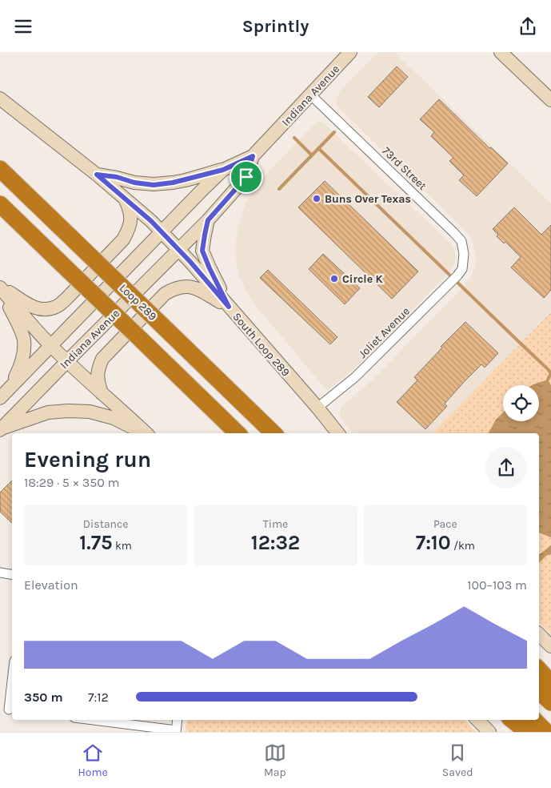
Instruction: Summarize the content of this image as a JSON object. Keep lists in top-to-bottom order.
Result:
{
  "streets": {
    "highway": ["Loop 289"],
    "main road": ["Indiana Avenue", "South Loop 289"],
    "street": ["73rd Street", "Joliet Avenue"]
  },
  "crossings": [
    ["Indiana Avenue", "73rd Street"],
    ["Indiana Avenue", "South Loop 289"],
    ["73rd Street", "Joliet Avenue"],
    ["Joliet Avenue", "South Loop 289"]
  ],
  "places": ["Buns Over Texas", "Circle K"],
  "page": {
    "header": "Sprintly",
    "heading": ["Evening run", "18:29 · 5 × 350 m"],
    "stats": [
      ["Distance", "1.75 km"],
      ["Time", "12:32"],
      ["Pace", "7:10 /km"]
    ],
    "chart": ["Elevation", "100–103 m"],
    "list": [
      {
        "name": "350 m",
        "note": "7:12"
      }
    ],
    "tabs": ["Home", "Map", "Saved"]
  }
}
